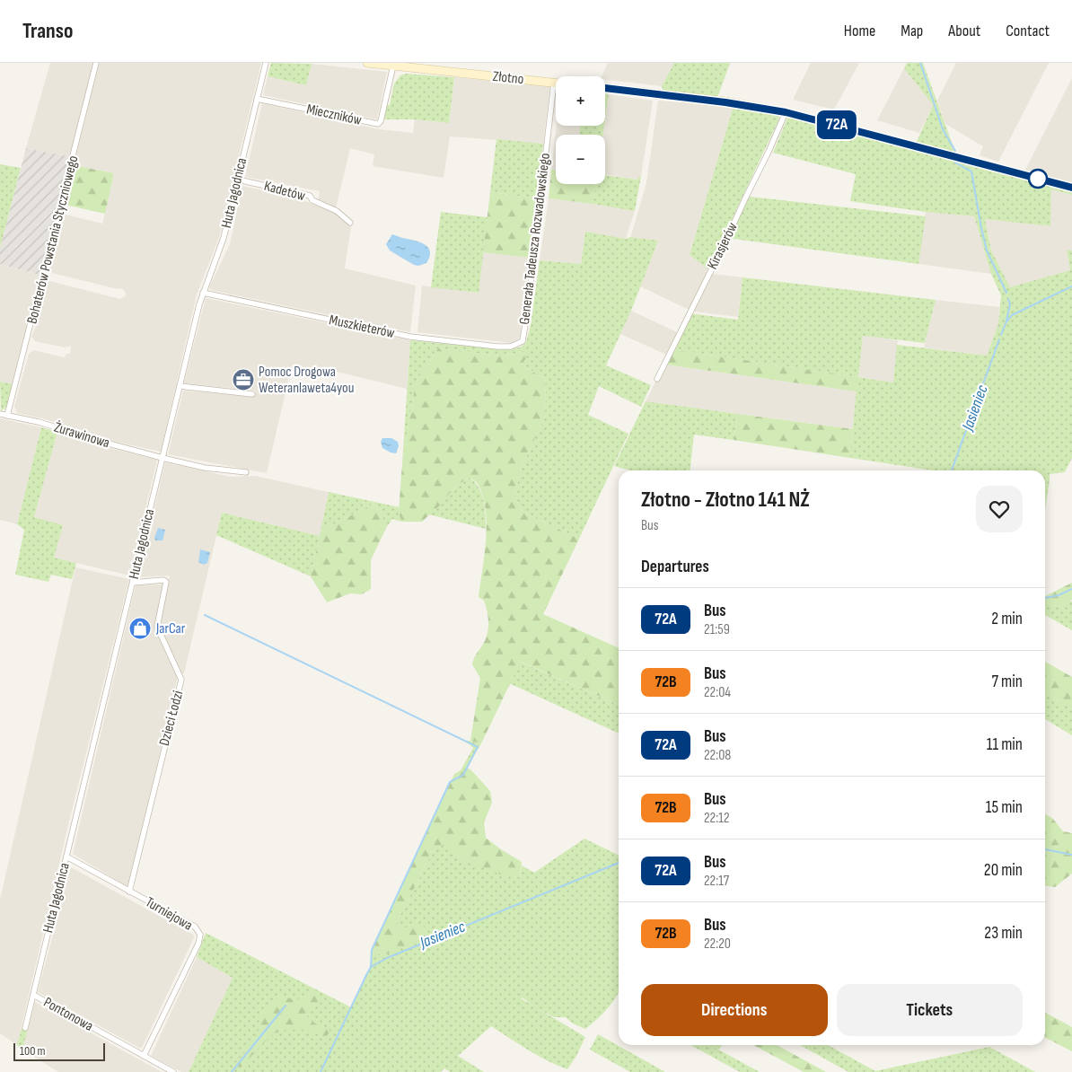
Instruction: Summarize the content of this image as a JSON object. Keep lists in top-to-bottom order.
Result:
{
  "streets": {
    "street": [
      "Złotno",
      "Mieczników",
      "Kadetów",
      "Huta Jagodnica",
      "Generała Tadeusza Rozwadowskiego",
      "Bohaterów Powstania Styczniowego",
      "Kirasjerów",
      "Muszkieterów",
      "Żurawinowa",
      "Dzieci Łodzi",
      "Turniejowa",
      "Pontonowa"
    ]
  },
  "crossings": [
    ["Złotno", "Mieczników"],
    ["Złotno", "Generała Tadeusza Rozwadowskiego"],
    ["Mieczników", "Huta Jagodnica"],
    ["Kadetów", "Huta Jagodnica"],
    ["Huta Jagodnica", "Muszkieterów"],
    ["Huta Jagodnica", "Żurawinowa"],
    ["Huta Jagodnica", "Dzieci Łodzi"],
    ["Huta Jagodnica", "Turniejowa"],
    ["Huta Jagodnica", "Pontonowa"],
    ["Generała Tadeusza Rozwadowskiego", "Muszkieterów"],
    ["Bohaterów Powstania Styczniowego", "Żurawinowa"],
    ["Dzieci Łodzi", "Turniejowa"],
    ["Turniejowa", "Pontonowa"]
  ],
  "water": ["Jasieniec"],
  "places": {
    "office": ["Pomoc Drogowa Weteranlaweta4you"],
    "shop": ["JarCar"]
  },
  "lines": ["bus line 72A"],
  "scale_bar": "100 m",
  "page": {
    "header": "Transo",
    "nav": [
      "Home",
      "Map",
      "About",
      "Contact"
    ],
    "on_map": "72A",
    "map_buttons": ["+", "−"],
    "heading": [
      ["Złotno - Złotno 141 NŻ", "Bus"],
      "Departures"
    ],
    "list": [
      {
        "mark": "72A",
        "name": "Bus",
        "note": "21:59",
        "value": "2 min"
      },
      {
        "mark": "72B",
        "name": "Bus",
        "note": "22:04",
        "value": "7 min"
      },
      {
        "mark": "72A",
        "name": "Bus",
        "note": "22:08",
        "value": "11 min"
      },
      {
        "mark": "72B",
        "name": "Bus",
        "note": "22:12",
        "value": "15 min"
      },
      {
        "mark": "72A",
        "name": "Bus",
        "note": "22:17",
        "value": "20 min"
      },
      {
        "mark": "72B",
        "name": "Bus",
        "note": "22:20",
        "value": "23 min"
      }
    ],
    "buttons": ["Directions", "Tickets"],
    "scale": "100 m"
  }
}
